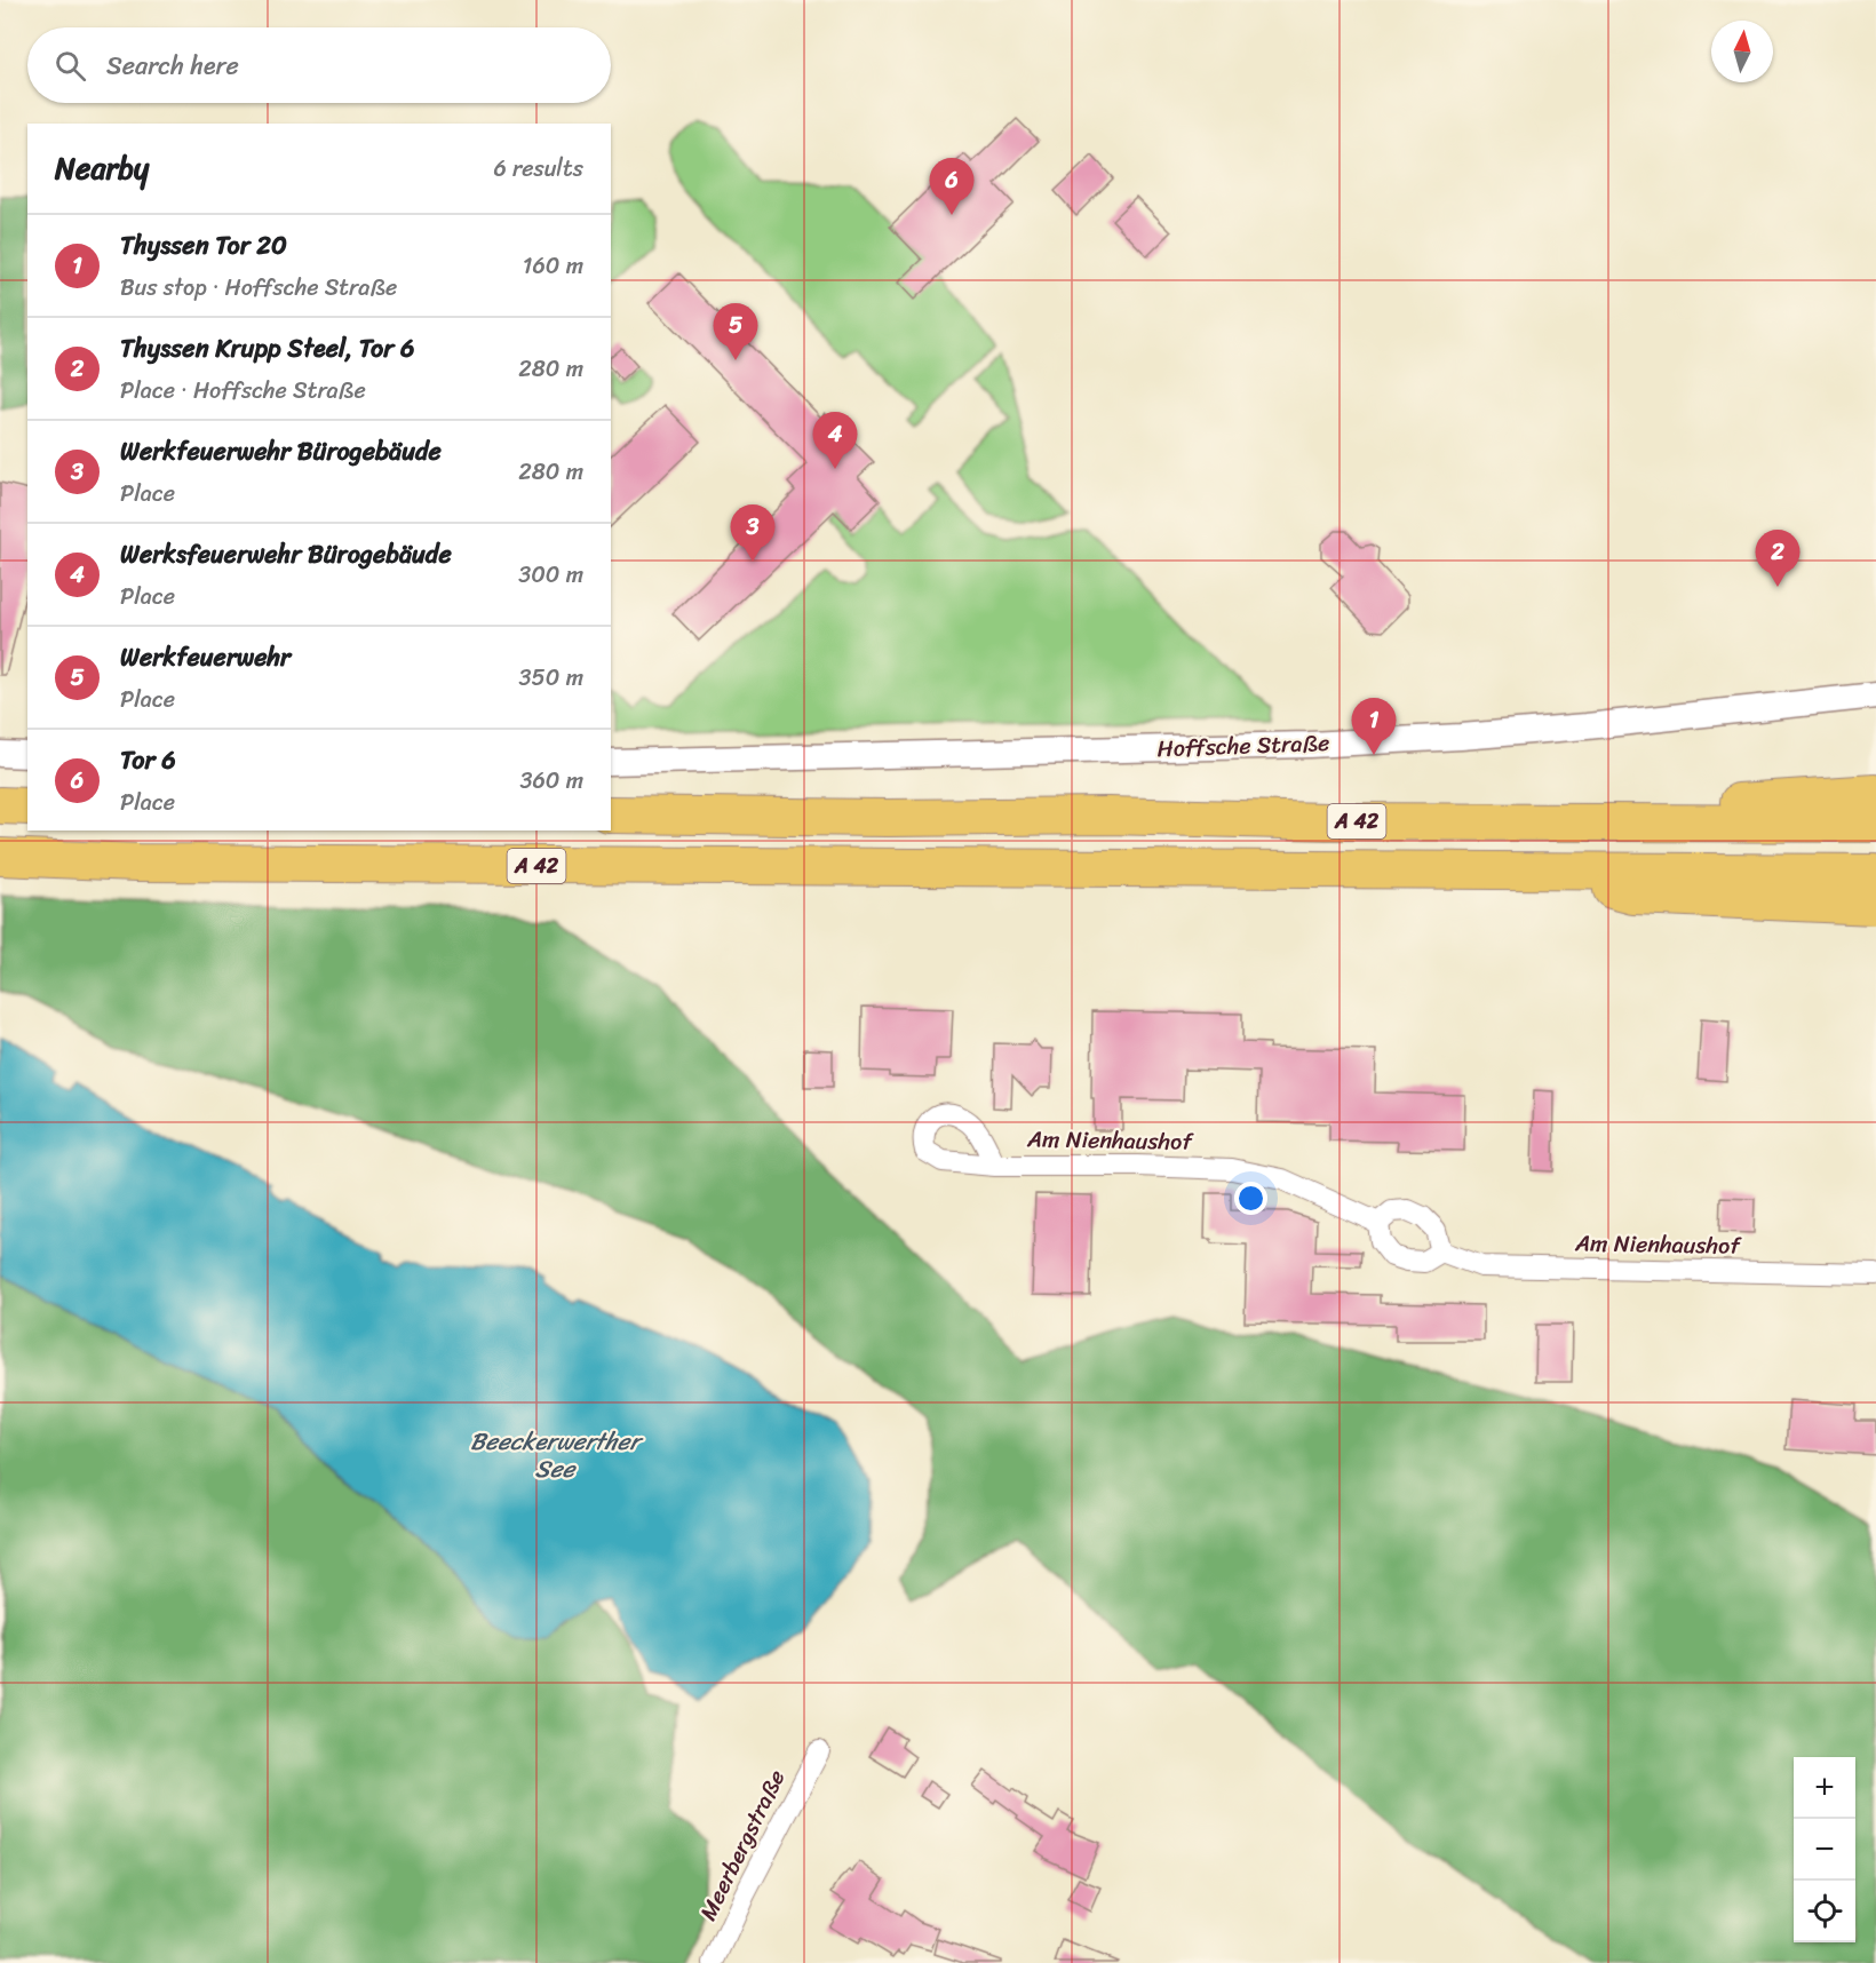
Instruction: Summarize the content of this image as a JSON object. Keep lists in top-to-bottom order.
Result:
{
  "streets": {
    "highway": ["A 42"],
    "street": ["Hoffsche Straße", "Am Nienhaushof", "Meerbergstraße"]
  },
  "water": ["Beeckerwerther See"],
  "north": "top",
  "page": {
    "search": "Search here",
    "heading": ["Nearby", "6 results"],
    "pins": [
      "6",
      "5",
      "4",
      "3",
      "2",
      "1"
    ],
    "list": [
      {
        "mark": "1",
        "name": "Thyssen Tor 20",
        "note": "Bus stop · Hoffsche Straße",
        "value": "160 m"
      },
      {
        "mark": "2",
        "name": "Thyssen Krupp Steel, Tor 6",
        "note": "Place · Hoffsche Straße",
        "value": "280 m"
      },
      {
        "mark": "3",
        "name": "Werkfeuerwehr Bürogebäude",
        "note": "Place",
        "value": "280 m"
      },
      {
        "mark": "4",
        "name": "Werksfeuerwehr Bürogebäude",
        "note": "Place",
        "value": "300 m"
      },
      {
        "mark": "5",
        "name": "Werkfeuerwehr",
        "note": "Place",
        "value": "350 m"
      },
      {
        "mark": "6",
        "name": "Tor 6",
        "note": "Place",
        "value": "360 m"
      }
    ],
    "map_buttons": ["+", "−"]
  }
}
